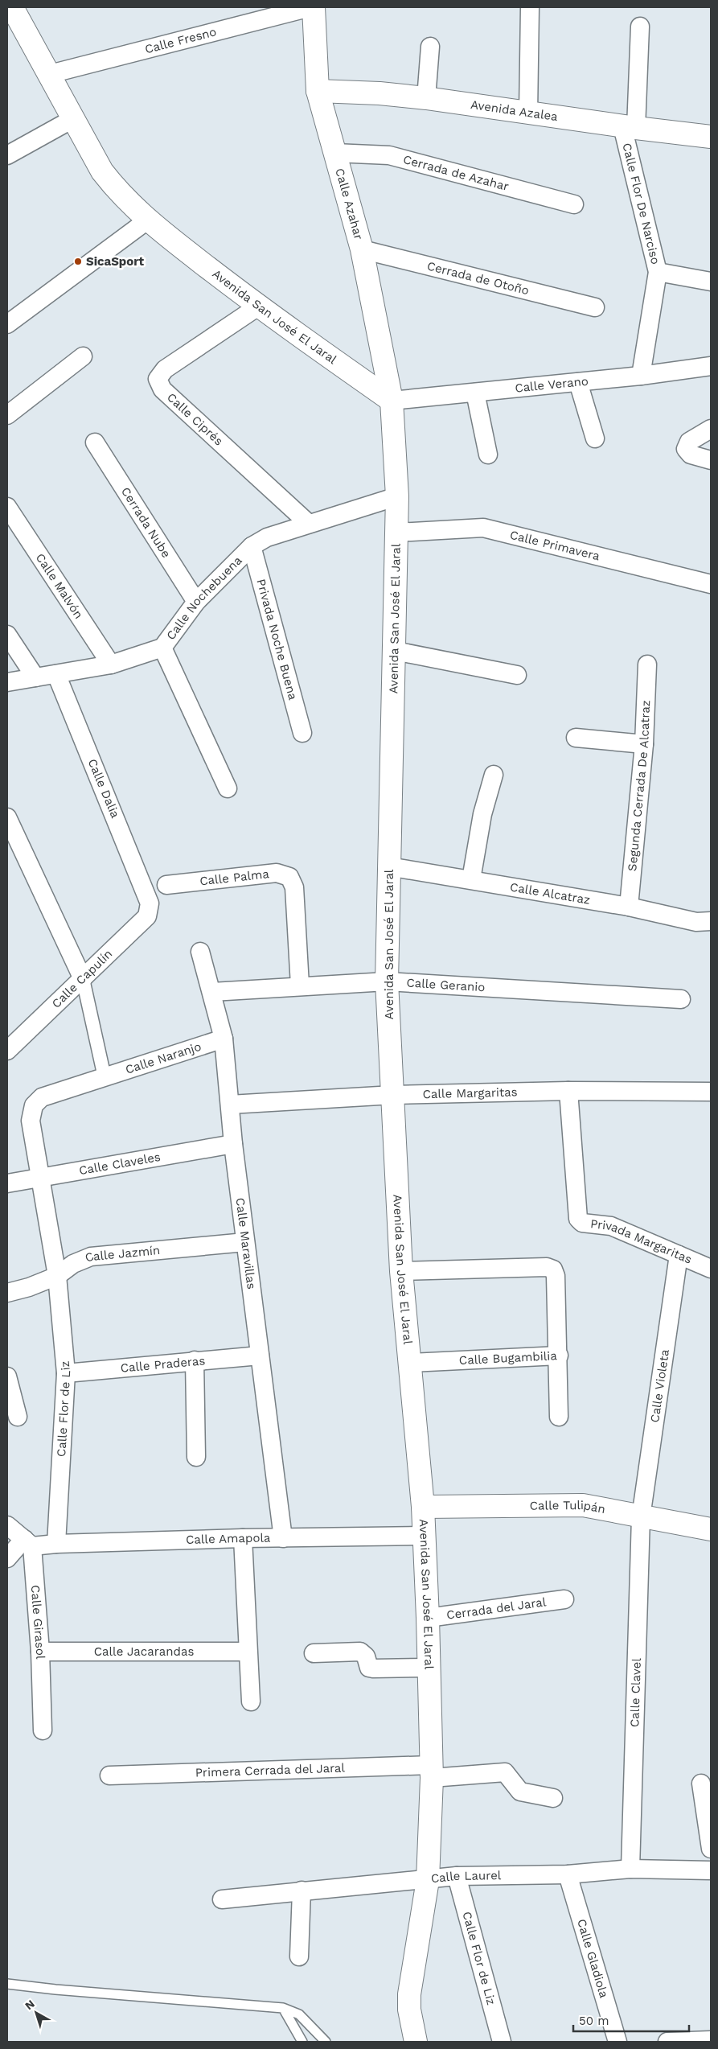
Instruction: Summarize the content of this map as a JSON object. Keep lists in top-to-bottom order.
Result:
{
  "streets": {
    "street": [
      "Calle Fresno",
      "Avenida Azalea",
      "Cerrada de Azahar",
      "Calle Flor De Narciso",
      "Calle Azahar",
      "Cerrada de Otoño",
      "Avenida San José El Jaral",
      "Calle Verano",
      "Calle Ciprés",
      "Cerrada Nube",
      "Calle Primavera",
      "Calle Malvón",
      "Calle Nochebuena",
      "Privada Noche Buena",
      "Segunda Cerrada De Alcatraz",
      "Calle Dalia",
      "Calle Palma",
      "Calle Alcatraz",
      "Calle Capulín",
      "Calle Geranio",
      "Calle Naranjo",
      "Calle Margaritas",
      "Calle Claveles",
      "Privada Margaritas",
      "Calle Maravillas",
      "Calle Jazmín",
      "Calle Bugambilia",
      "Calle Praderas",
      "Calle Violeta",
      "Calle Flor de Liz",
      "Calle Tulipán",
      "Calle Amapola",
      "Cerrada del Jaral",
      "Calle Girasol",
      "Calle Jacarandas",
      "Calle Clavel",
      "Primera Cerrada del Jaral",
      "Calle Laurel",
      "Calle Gladiola"
    ]
  },
  "crossings": [
    ["Calle Fresno", "Avenida San José El Jaral"],
    ["Avenida Azalea", "Calle Flor De Narciso"],
    ["Avenida Azalea", "Calle Azahar"],
    ["Cerrada de Azahar", "Calle Azahar"],
    ["Calle Flor De Narciso", "Calle Verano"],
    ["Calle Azahar", "Cerrada de Otoño"],
    ["Calle Azahar", "Avenida San José El Jaral"],
    ["Calle Azahar", "Calle Verano"],
    ["Avenida San José El Jaral", "Calle Verano"],
    ["Avenida San José El Jaral", "Calle Ciprés"],
    ["Avenida San José El Jaral", "Calle Primavera"],
    ["Avenida San José El Jaral", "Calle Nochebuena"],
    ["Avenida San José El Jaral", "Calle Alcatraz"],
    ["Avenida San José El Jaral", "Calle Geranio"],
    ["Avenida San José El Jaral", "Calle Margaritas"],
    ["Avenida San José El Jaral", "Calle Bugambilia"],
    ["Avenida San José El Jaral", "Calle Tulipán"],
    ["Avenida San José El Jaral", "Calle Amapola"],
    ["Avenida San José El Jaral", "Cerrada del Jaral"],
    ["Avenida San José El Jaral", "Primera Cerrada del Jaral"],
    ["Avenida San José El Jaral", "Calle Laurel"],
    ["Calle Ciprés", "Calle Nochebuena"],
    ["Cerrada Nube", "Calle Nochebuena"],
    ["Calle Malvón", "Calle Nochebuena"],
    ["Calle Nochebuena", "Privada Noche Buena"],
    ["Calle Nochebuena", "Calle Dalia"],
    ["Segunda Cerrada De Alcatraz", "Calle Alcatraz"],
    ["Calle Dalia", "Calle Capulín"],
    ["Calle Palma", "Calle Geranio"],
    ["Calle Geranio", "Calle Maravillas"],
    ["Calle Naranjo", "Calle Maravillas"],
    ["Calle Naranjo", "Calle Flor de Liz"],
    ["Calle Margaritas", "Privada Margaritas"],
    ["Calle Margaritas", "Calle Maravillas"],
    ["Calle Claveles", "Calle Maravillas"],
    ["Calle Claveles", "Calle Flor de Liz"],
    ["Privada Margaritas", "Calle Violeta"],
    ["Calle Maravillas", "Calle Jazmín"],
    ["Calle Maravillas", "Calle Praderas"],
    ["Calle Maravillas", "Calle Amapola"],
    ["Calle Jazmín", "Calle Flor de Liz"],
    ["Calle Praderas", "Calle Flor de Liz"],
    ["Calle Violeta", "Calle Tulipán"],
    ["Calle Violeta", "Calle Clavel"],
    ["Calle Flor de Liz", "Calle Amapola"],
    ["Calle Flor de Liz", "Calle Laurel"],
    ["Calle Tulipán", "Calle Clavel"],
    ["Calle Amapola", "Calle Girasol"],
    ["Calle Girasol", "Calle Jacarandas"],
    ["Calle Clavel", "Calle Laurel"],
    ["Calle Laurel", "Calle Gladiola"]
  ],
  "places": ["SicaSport"],
  "scale_bar": "50 m",
  "north": "top left"
}
